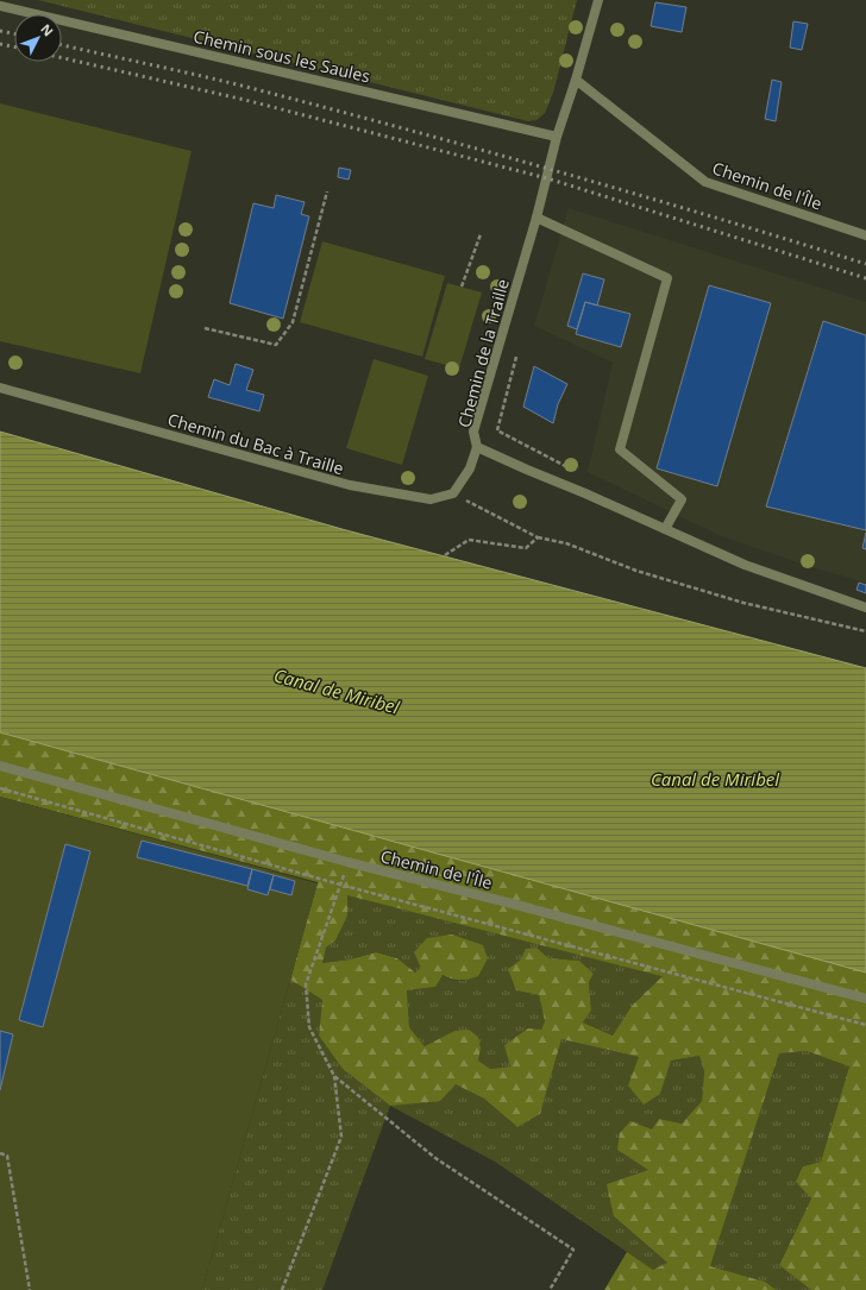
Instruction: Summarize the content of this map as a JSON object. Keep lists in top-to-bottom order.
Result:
{
  "streets": {
    "street": [
      "Chemin sous les Saules",
      "Chemin de l'Île",
      "Chemin de la Traille",
      "Chemin du Bac à Traille"
    ]
  },
  "crossings": [
    ["Chemin sous les Saules", "Chemin de la Traille"],
    ["Chemin de l'Île", "Chemin de la Traille"]
  ],
  "water": ["Canal de Miribel"],
  "north": "top right"
}
